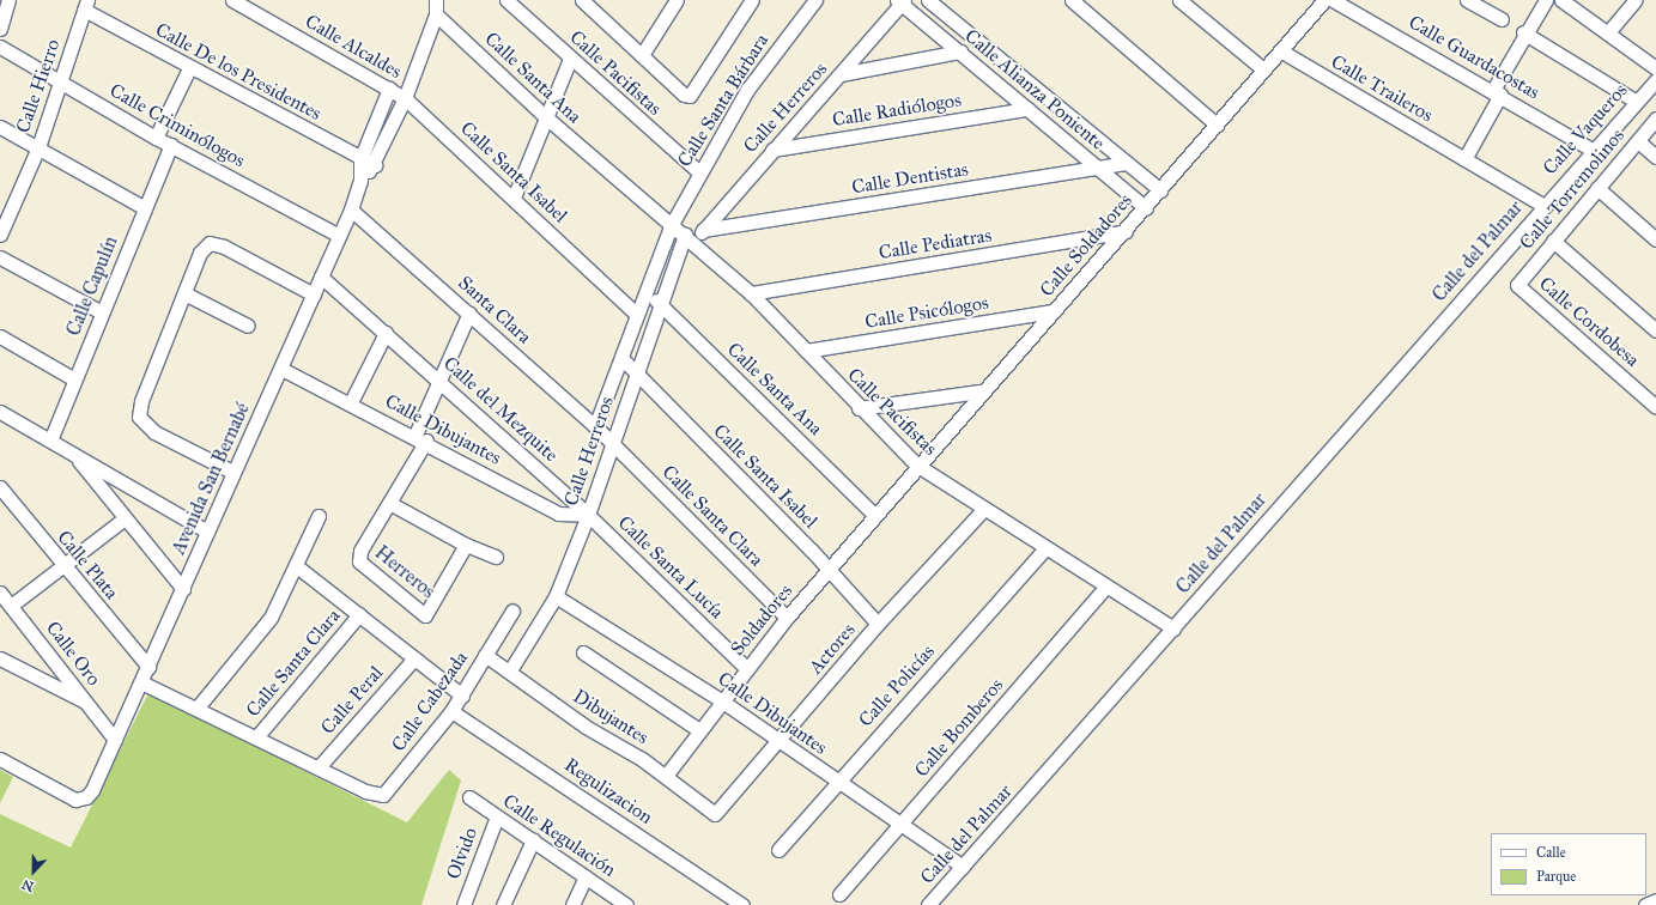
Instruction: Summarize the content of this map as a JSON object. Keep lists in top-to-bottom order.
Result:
{
  "streets": {
    "street": [
      "Calle Alcaldes",
      "Calle Guardacostas",
      "Calle De los Presidentes",
      "Calle Pacifistas",
      "Calle Santa Ana",
      "Calle Hierro",
      "Calle Traileros",
      "Calle Alianza Poniente",
      "Calle Santa Bárbara",
      "Calle Herreros",
      "Calle Radiólogos",
      "Calle Criminólogos",
      "Calle Vaqueros",
      "Calle Santa Isabel",
      "Calle Dentistas",
      "Calle Torremolinos",
      "Calle Pediatras",
      "Calle Soldadores",
      "Calle del Palmar",
      "Calle Capulín",
      "Santa Clara",
      "Calle Psicólogos",
      "Calle Cordobesa",
      "Calle del Mezquite",
      "Calle Dibujantes",
      "Avenida San Bernabé",
      "Calle Santa Clara",
      "Calle Plata",
      "Calle Santa Lucía",
      "Herreros",
      "Soldadores",
      "Actores",
      "Calle Oro",
      "Calle Policías",
      "Calle Peral",
      "Calle Cabezada",
      "Dibujantes",
      "Calle Bomberos",
      "Regulizacion",
      "Calle Regulación",
      "Olvido"
    ]
  },
  "crossings": [
    ["Calle Alcaldes", "Calle Santa Isabel"],
    ["Calle Alcaldes", "Avenida San Bernabé"],
    ["Calle Guardacostas", "Calle Vaqueros"],
    ["Calle De los Presidentes", "Calle Hierro"],
    ["Calle De los Presidentes", "Avenida San Bernabé"],
    ["Calle Pacifistas", "Calle Santa Ana"],
    ["Calle Pacifistas", "Calle Santa Bárbara"],
    ["Calle Pacifistas", "Calle Herreros"],
    ["Calle Pacifistas", "Calle Pediatras"],
    ["Calle Pacifistas", "Calle Soldadores"],
    ["Calle Pacifistas", "Calle del Palmar"],
    ["Calle Pacifistas", "Calle Psicólogos"],
    ["Calle Pacifistas", "Actores"],
    ["Calle Pacifistas", "Calle Policías"],
    ["Calle Pacifistas", "Calle Bomberos"],
    ["Calle Santa Ana", "Calle Santa Bárbara"],
    ["Calle Santa Ana", "Calle Herreros"],
    ["Calle Santa Ana", "Calle Soldadores"],
    ["Calle Santa Ana", "Avenida San Bernabé"],
    ["Calle Santa Ana", "Soldadores"],
    ["Calle Hierro", "Calle Criminólogos"],
    ["Calle Traileros", "Calle Vaqueros"],
    ["Calle Traileros", "Calle Soldadores"],
    ["Calle Traileros", "Calle del Palmar"],
    ["Calle Alianza Poniente", "Calle Herreros"],
    ["Calle Alianza Poniente", "Calle Radiólogos"],
    ["Calle Alianza Poniente", "Calle Dentistas"],
    ["Calle Alianza Poniente", "Calle Soldadores"],
    ["Calle Santa Bárbara", "Calle Herreros"],
    ["Calle Herreros", "Calle Radiólogos"],
    ["Calle Herreros", "Calle Santa Isabel"],
    ["Calle Herreros", "Calle Dentistas"],
    ["Calle Herreros", "Santa Clara"],
    ["Calle Herreros", "Calle del Mezquite"],
    ["Calle Herreros", "Calle Dibujantes"],
    ["Calle Herreros", "Calle Santa Clara"],
    ["Calle Herreros", "Calle Santa Lucía"],
    ["Calle Herreros", "Dibujantes"],
    ["Calle Criminólogos", "Calle Capulín"],
    ["Calle Criminólogos", "Avenida San Bernabé"],
    ["Calle Vaqueros", "Calle del Palmar"],
    ["Calle Santa Isabel", "Avenida San Bernabé"],
    ["Calle Santa Isabel", "Soldadores"],
    ["Calle Santa Isabel", "Actores"],
    ["Calle Torremolinos", "Calle Cordobesa"],
    ["Calle Pediatras", "Calle Soldadores"],
    ["Calle Soldadores", "Calle Psicólogos"],
    ["Calle Soldadores", "Soldadores"],
    ["Calle del Palmar", "Calle Dibujantes"],
    ["Santa Clara", "Avenida San Bernabé"],
    ["Santa Clara", "Calle Santa Clara"],
    ["Santa Clara", "Herreros"],
    ["Calle del Mezquite", "Calle Dibujantes"],
    ["Calle del Mezquite", "Avenida San Bernabé"],
    ["Calle del Mezquite", "Calle Santa Lucía"],
    ["Calle del Mezquite", "Herreros"],
    ["Calle Dibujantes", "Avenida San Bernabé"],
    ["Calle Dibujantes", "Calle Santa Lucía"],
    ["Calle Dibujantes", "Herreros"],
    ["Calle Dibujantes", "Soldadores"],
    ["Calle Dibujantes", "Actores"],
    ["Calle Dibujantes", "Calle Policías"],
    ["Calle Dibujantes", "Calle Bomberos"],
    ["Avenida San Bernabé", "Calle Plata"],
    ["Avenida San Bernabé", "Calle Oro"],
    ["Calle Santa Clara", "Soldadores"],
    ["Calle Santa Lucía", "Soldadores"],
    ["Soldadores", "Dibujantes"],
    ["Actores", "Dibujantes"],
    ["Calle Peral", "Calle Cabezada"],
    ["Calle Cabezada", "Dibujantes"],
    ["Calle Cabezada", "Regulizacion"],
    ["Calle Regulación", "Olvido"]
  ],
  "legend": ["Calle", "Parque"],
  "north": "bottom"
}
